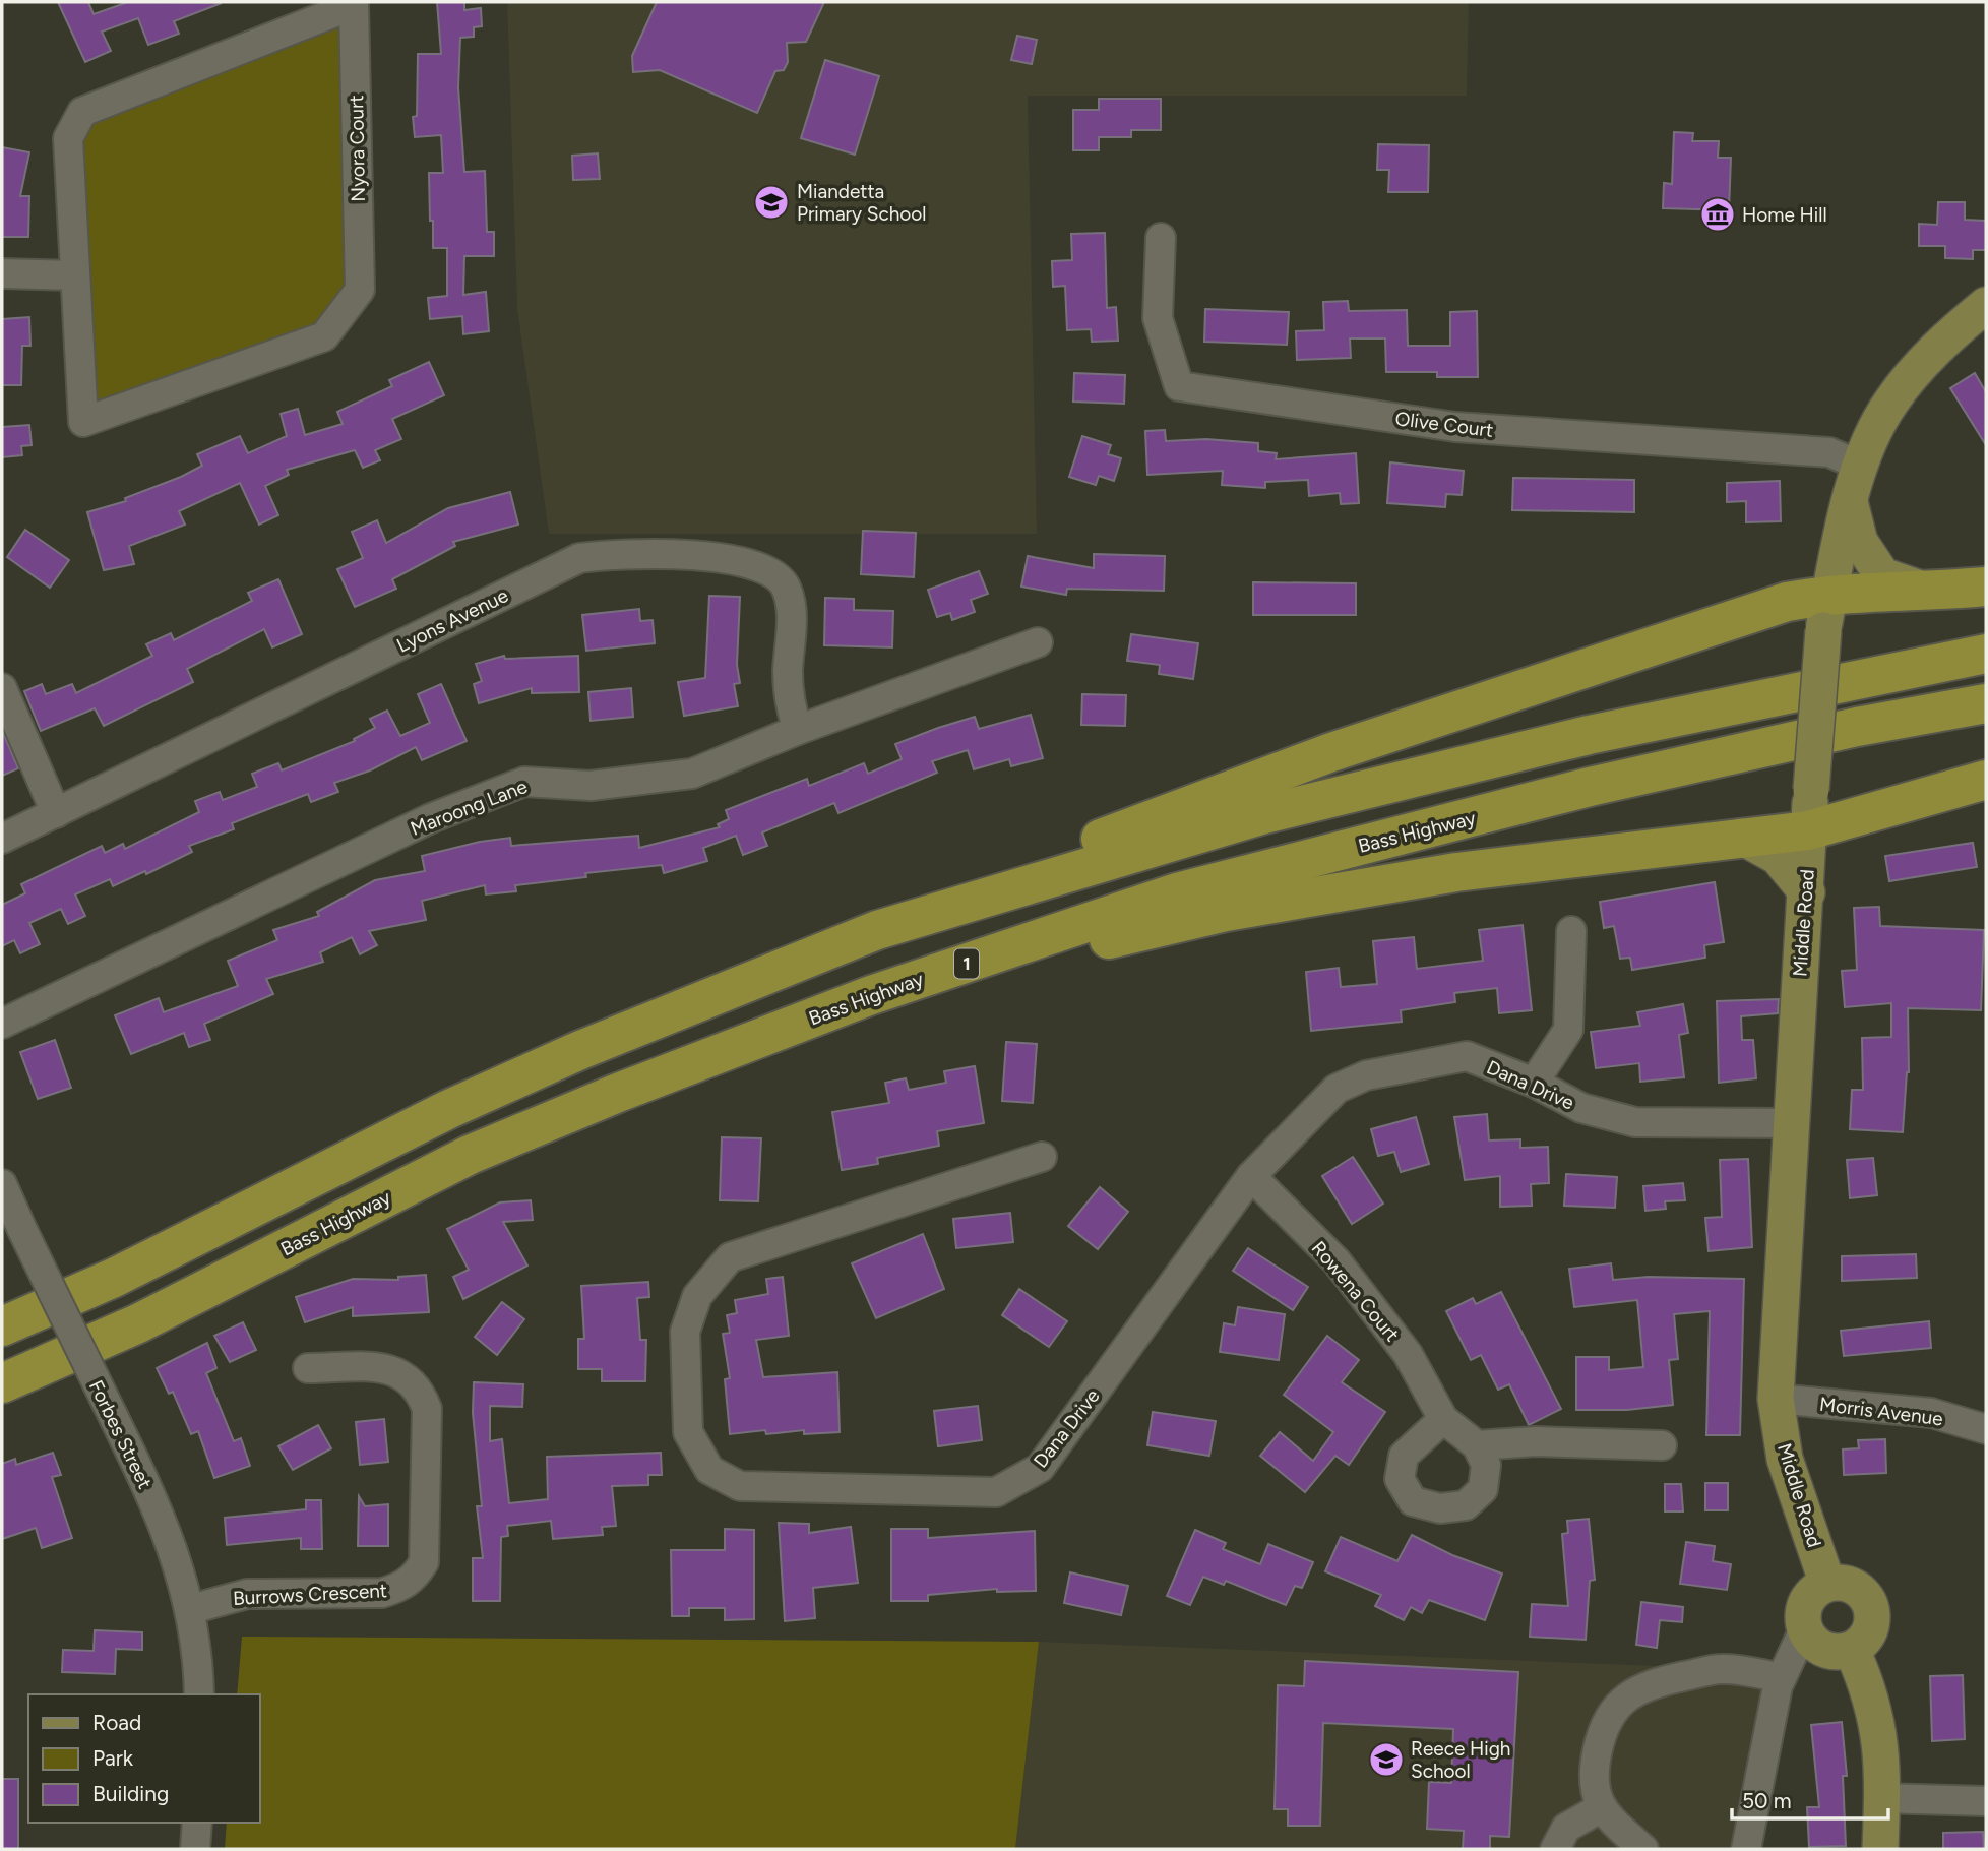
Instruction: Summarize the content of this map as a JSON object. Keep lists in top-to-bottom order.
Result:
{
  "streets": {
    "highway": ["Bass Highway", "1"],
    "main road": ["Middle Road"],
    "street": [
      "Nyora Court",
      "Olive Court",
      "Lyons Avenue",
      "Maroong Lane",
      "Dana Drive",
      "Rowena Court",
      "Morris Avenue",
      "Forbes Street",
      "Burrows Crescent"
    ]
  },
  "crossings": [
    ["Olive Court", "Middle Road"],
    ["Lyons Avenue", "Maroong Lane"],
    ["Middle Road", "Dana Drive"],
    ["Middle Road", "Morris Avenue"],
    ["Dana Drive", "Rowena Court"],
    ["Forbes Street", "Burrows Crescent"]
  ],
  "places": {
    "school or university": ["Miandetta Primary School", "Reece High School"],
    "museum": ["Home Hill"]
  },
  "legend": ["Road", "Park", "Building"],
  "scale_bar": "50 m"
}
